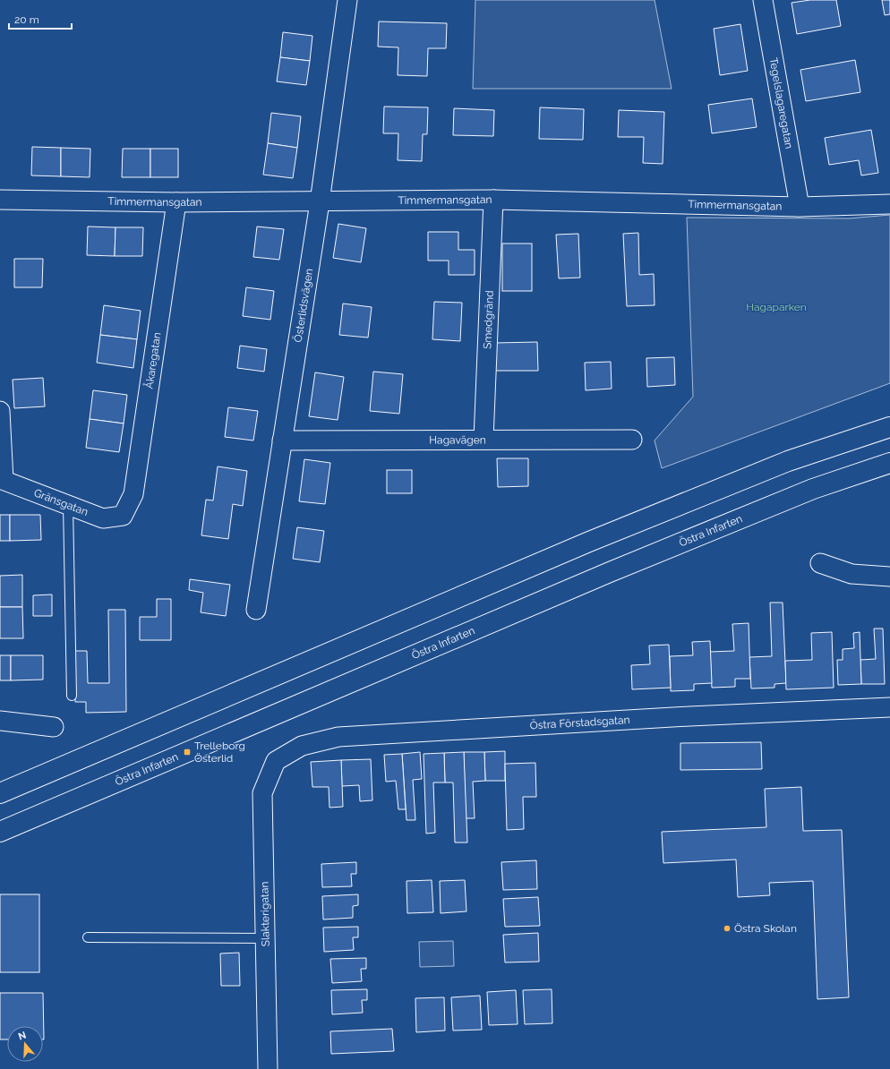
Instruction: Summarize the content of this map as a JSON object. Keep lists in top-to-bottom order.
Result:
{
  "streets": {
    "main road": ["Östra Infarten"],
    "street": [
      "Tegelslagaregatan",
      "Timmermansgatan",
      "Österlidsvägen",
      "Smedgränd",
      "Åkaregatan",
      "Hagavägen",
      "Gränsgatan",
      "Östra Förstadsgatan",
      "Slakterigatan"
    ]
  },
  "crossings": [
    ["Tegelslagaregatan", "Timmermansgatan"],
    ["Timmermansgatan", "Österlidsvägen"],
    ["Timmermansgatan", "Smedgränd"],
    ["Timmermansgatan", "Åkaregatan"],
    ["Österlidsvägen", "Hagavägen"],
    ["Smedgränd", "Hagavägen"],
    ["Åkaregatan", "Gränsgatan"],
    ["Östra Förstadsgatan", "Slakterigatan"]
  ],
  "parks": ["Hagaparken"],
  "places": {
    "transit": ["Trelleborg Österlid"],
    "other": ["Östra Skolan"]
  },
  "scale_bar": "20 m",
  "north": "top"
}
